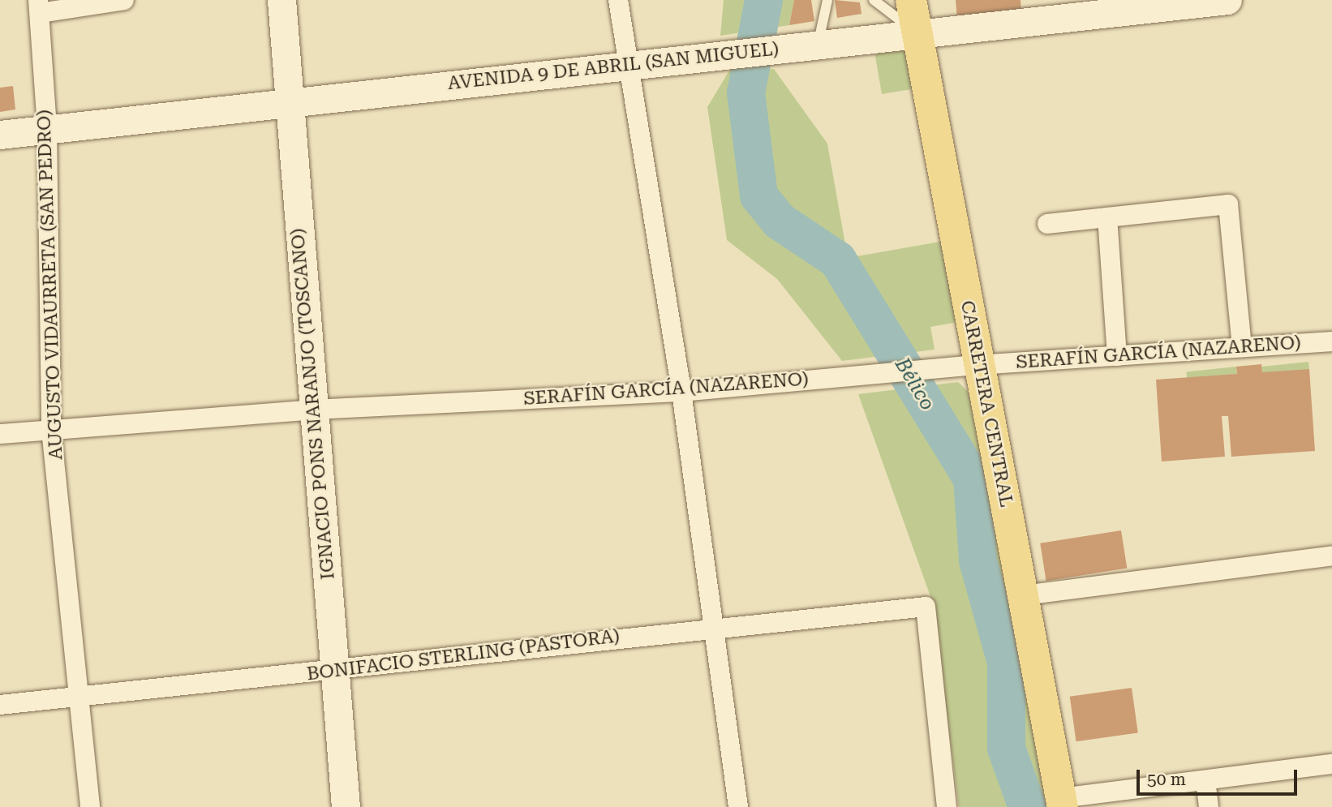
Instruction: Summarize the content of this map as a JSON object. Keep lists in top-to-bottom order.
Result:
{
  "streets": {
    "main road": ["CARRETERA CENTRAL"],
    "street": [
      "AVENIDA 9 DE ABRIL (SAN MIGUEL)",
      "AUGUSTO VIDAURRETA (SAN PEDRO)",
      "SERAFÍN GARCÍA (NAZARENO)",
      "IGNACIO PONS NARANJO (TOSCANO)",
      "BONIFACIO STERLING (PASTORA)"
    ]
  },
  "crossings": [
    ["AVENIDA 9 DE ABRIL (SAN MIGUEL)", "AUGUSTO VIDAURRETA (SAN PEDRO)"],
    ["AVENIDA 9 DE ABRIL (SAN MIGUEL)", "IGNACIO PONS NARANJO (TOSCANO)"],
    ["AVENIDA 9 DE ABRIL (SAN MIGUEL)", "CARRETERA CENTRAL"],
    ["AUGUSTO VIDAURRETA (SAN PEDRO)", "SERAFÍN GARCÍA (NAZARENO)"],
    ["AUGUSTO VIDAURRETA (SAN PEDRO)", "BONIFACIO STERLING (PASTORA)"],
    ["SERAFÍN GARCÍA (NAZARENO)", "IGNACIO PONS NARANJO (TOSCANO)"],
    ["SERAFÍN GARCÍA (NAZARENO)", "CARRETERA CENTRAL"],
    ["IGNACIO PONS NARANJO (TOSCANO)", "BONIFACIO STERLING (PASTORA)"]
  ],
  "water": ["Bélico"],
  "scale_bar": "50 m"
}
